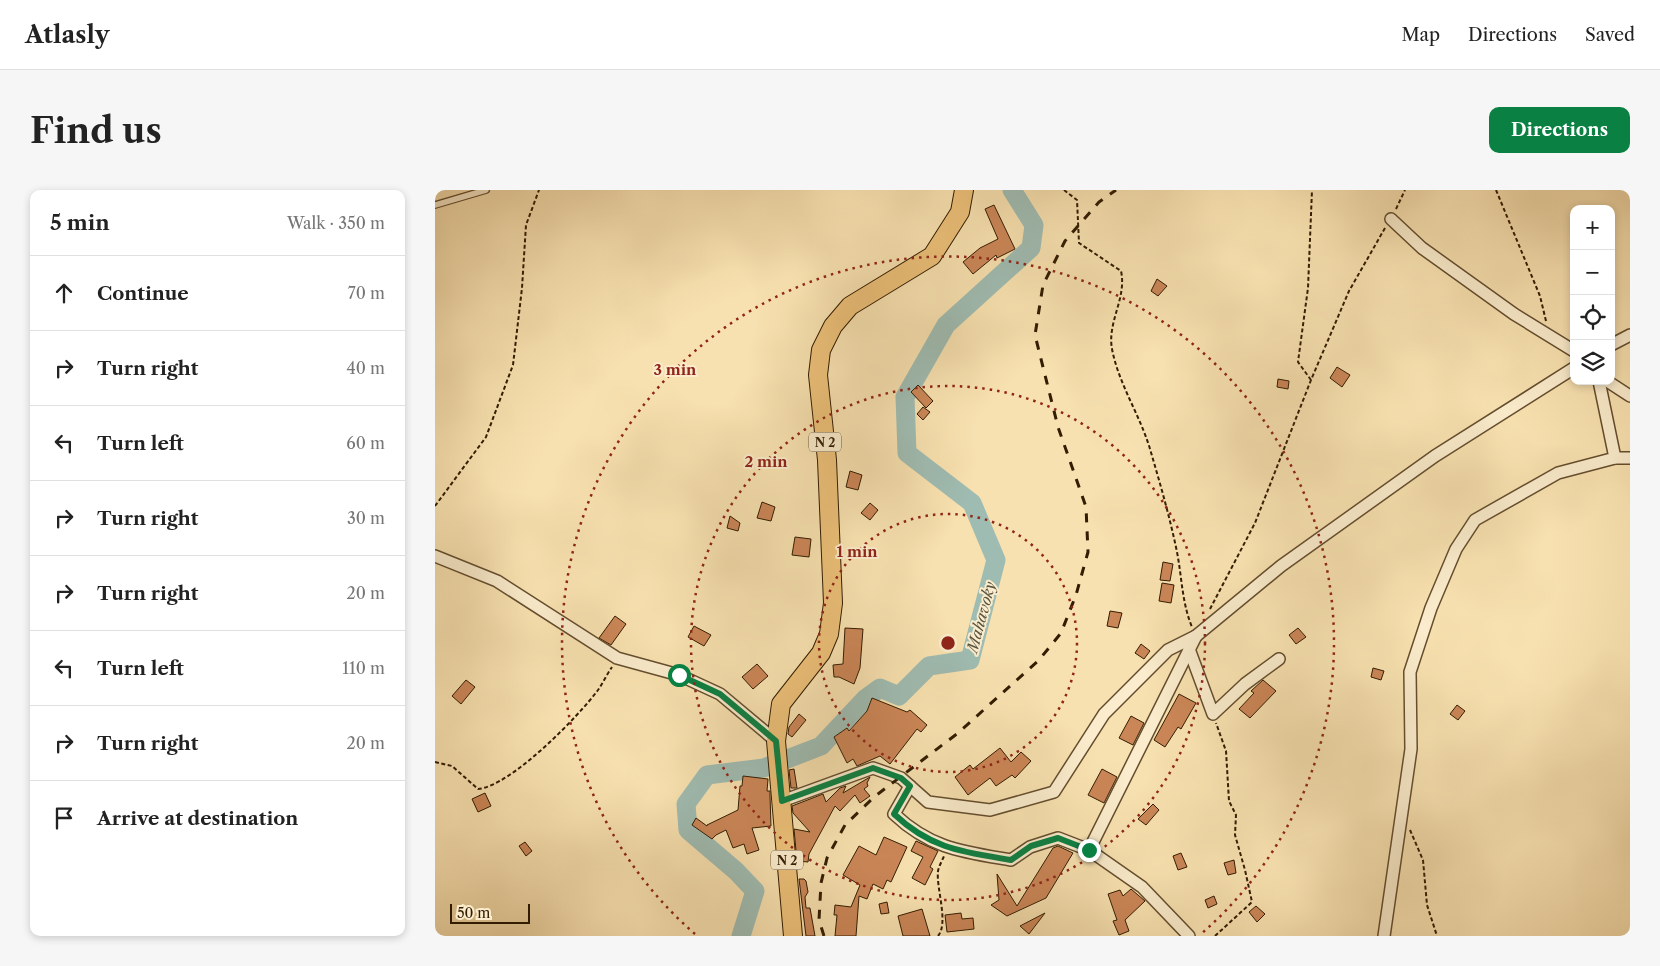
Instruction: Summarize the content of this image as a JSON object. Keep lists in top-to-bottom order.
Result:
{
  "streets": {
    "main road": ["N 2"]
  },
  "water": ["Mahavoky"],
  "scale_bar": "50 m",
  "page": {
    "header": "Atlasly",
    "nav": ["Map", "Directions", "Saved"],
    "buttons": "Directions",
    "title": "Find us",
    "heading": ["5 min", "Walk · 350 m"],
    "map_buttons": ["+", "−"],
    "list": [
      ["Continue", "70 m"],
      ["Turn right", "40 m"],
      ["Turn left", "60 m"],
      ["Turn right", "30 m"],
      ["Turn right", "20 m"],
      ["Turn left", "110 m"],
      ["Turn right", "20 m"],
      "Arrive at destination"
    ],
    "scale": "50 m"
  },
  "rings": ["3 min", "2 min", "1 min"]
}
